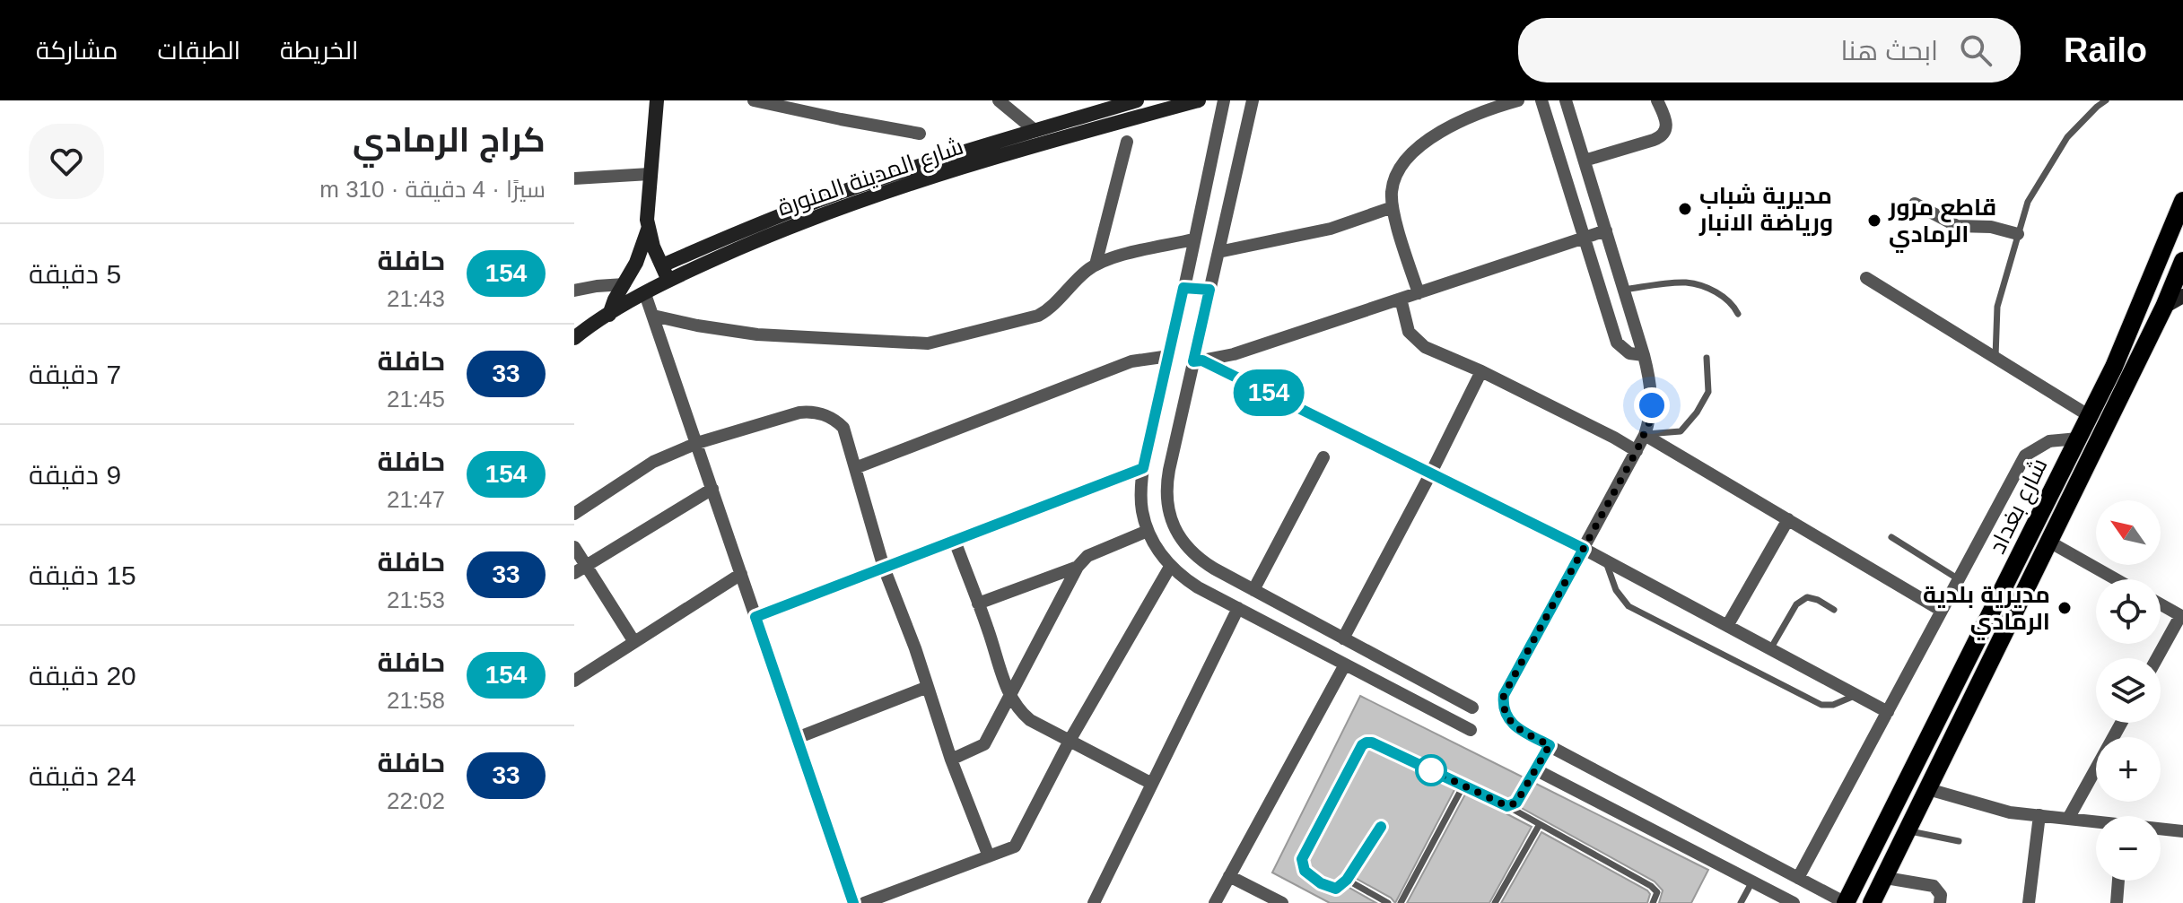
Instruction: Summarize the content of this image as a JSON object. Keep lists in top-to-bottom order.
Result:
{
  "streets": {
    "main road": ["شارع المدينة المنورة", "شارع بغداد"]
  },
  "places": ["مديرية شباب ورياضة الانبار", "قاطع مرور الرمادي", "مديرية بلدية الرمادي"],
  "lines": ["bus line 154"],
  "north": "top left",
  "page": {
    "header": "Railo",
    "search": "ابحث هنا",
    "nav": ["الخريطة", "الطبقات", "مشاركة"],
    "on_map": "154",
    "heading": ["كراج الرمادي", "سيرًا · 4 دقيقة · 310 m"],
    "list": [
      {
        "mark": "154",
        "name": "حافلة",
        "note": "21:43",
        "value": "5 دقيقة"
      },
      {
        "mark": "33",
        "name": "حافلة",
        "note": "21:45",
        "value": "7 دقيقة"
      },
      {
        "mark": "154",
        "name": "حافلة",
        "note": "21:47",
        "value": "9 دقيقة"
      },
      {
        "mark": "33",
        "name": "حافلة",
        "note": "21:53",
        "value": "15 دقيقة"
      },
      {
        "mark": "154",
        "name": "حافلة",
        "note": "21:58",
        "value": "20 دقيقة"
      },
      {
        "mark": "33",
        "name": "حافلة",
        "note": "22:02",
        "value": "24 دقيقة"
      }
    ],
    "map_buttons": ["+", "−"]
  }
}
